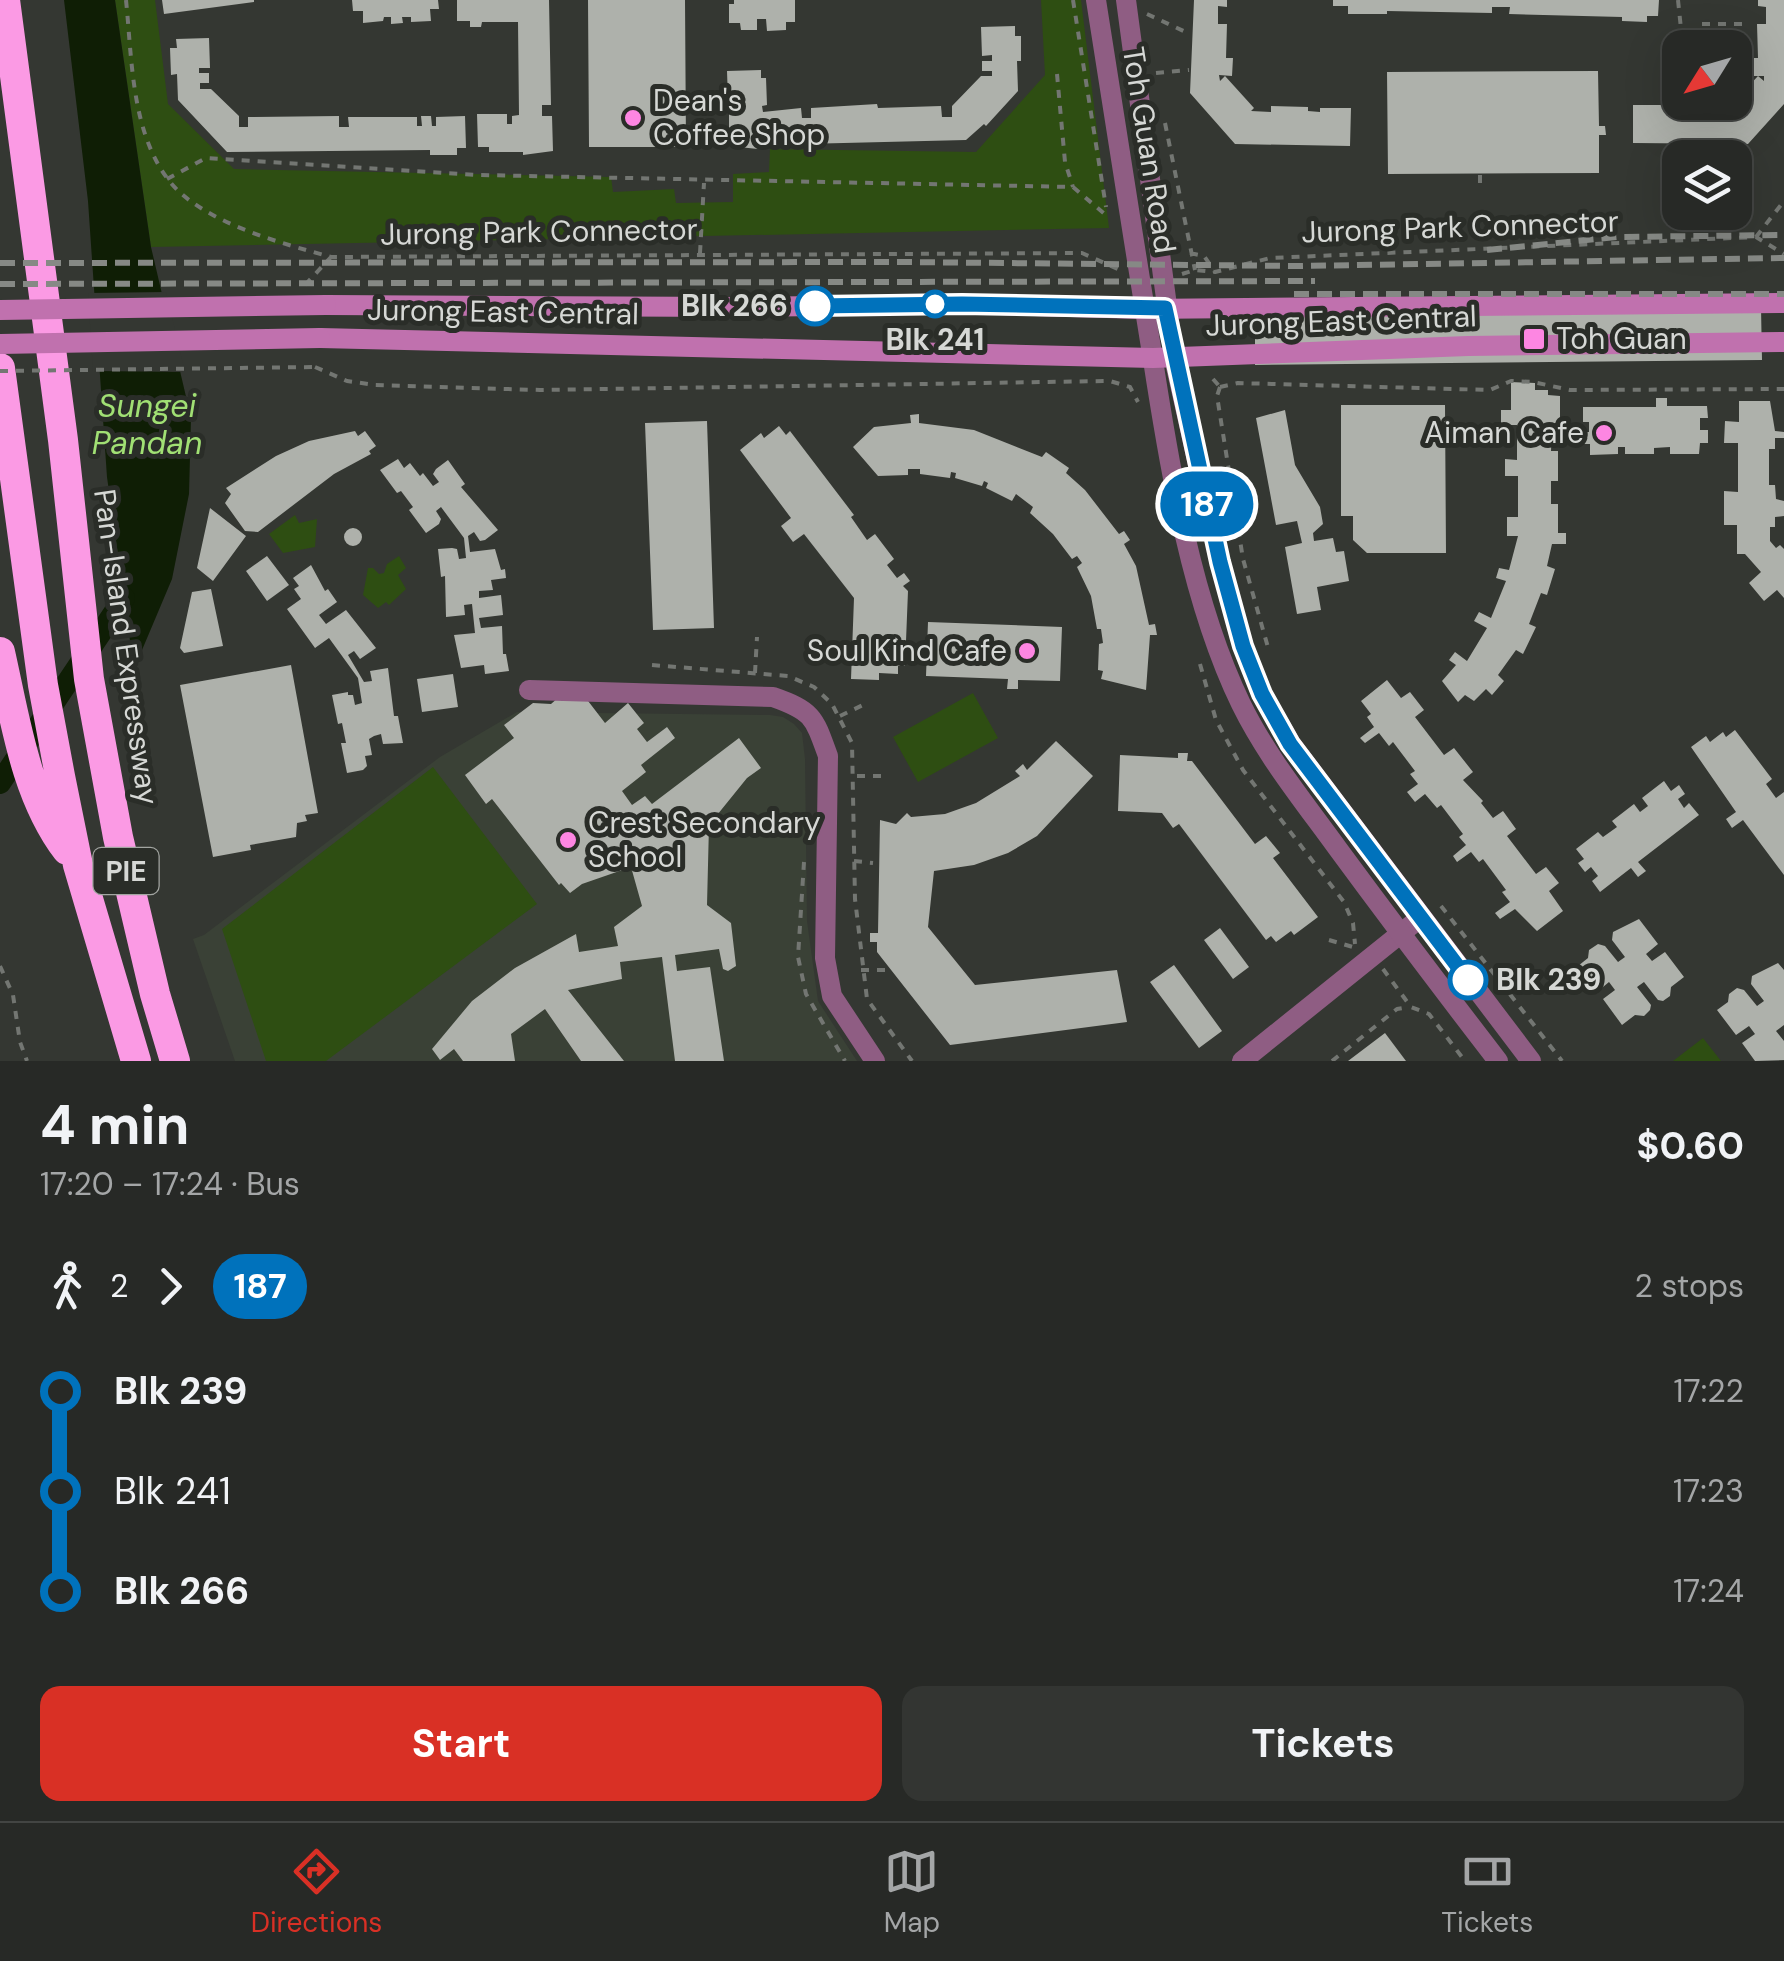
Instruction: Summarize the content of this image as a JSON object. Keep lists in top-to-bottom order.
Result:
{
  "streets": {
    "highway": ["Pan-Island Expressway", "PIE"],
    "main road": ["Jurong East Central"],
    "street": ["Toh Guan Road"],
    "path": ["Jurong Park Connector"]
  },
  "crossings": [
    ["Toh Guan Road", "Jurong East Central"]
  ],
  "water": ["Sungei Pandan"],
  "places": {
    "other": [
      "Dean's Coffee Shop",
      "Blk 241",
      "Blk 266",
      "Aiman Cafe",
      "Soul Kind Cafe",
      "Crest Secondary School",
      "Blk 239"
    ],
    "transit": ["Toh Guan"]
  },
  "lines": ["bus line 187"],
  "north": "bottom left",
  "page": {
    "on_map": "187",
    "heading": ["4 min", "17:20 – 17:24 · Bus", "$0.60"],
    "legs": ["2", "187", "2 stops"],
    "list": [
      {
        "name": "Blk 239",
        "value": "17:22"
      },
      {
        "name": "Blk 241",
        "value": "17:23"
      },
      {
        "name": "Blk 266",
        "value": "17:24"
      }
    ],
    "buttons": ["Start", "Tickets"],
    "tabs": ["Directions", "Map", "Tickets"]
  }
}
